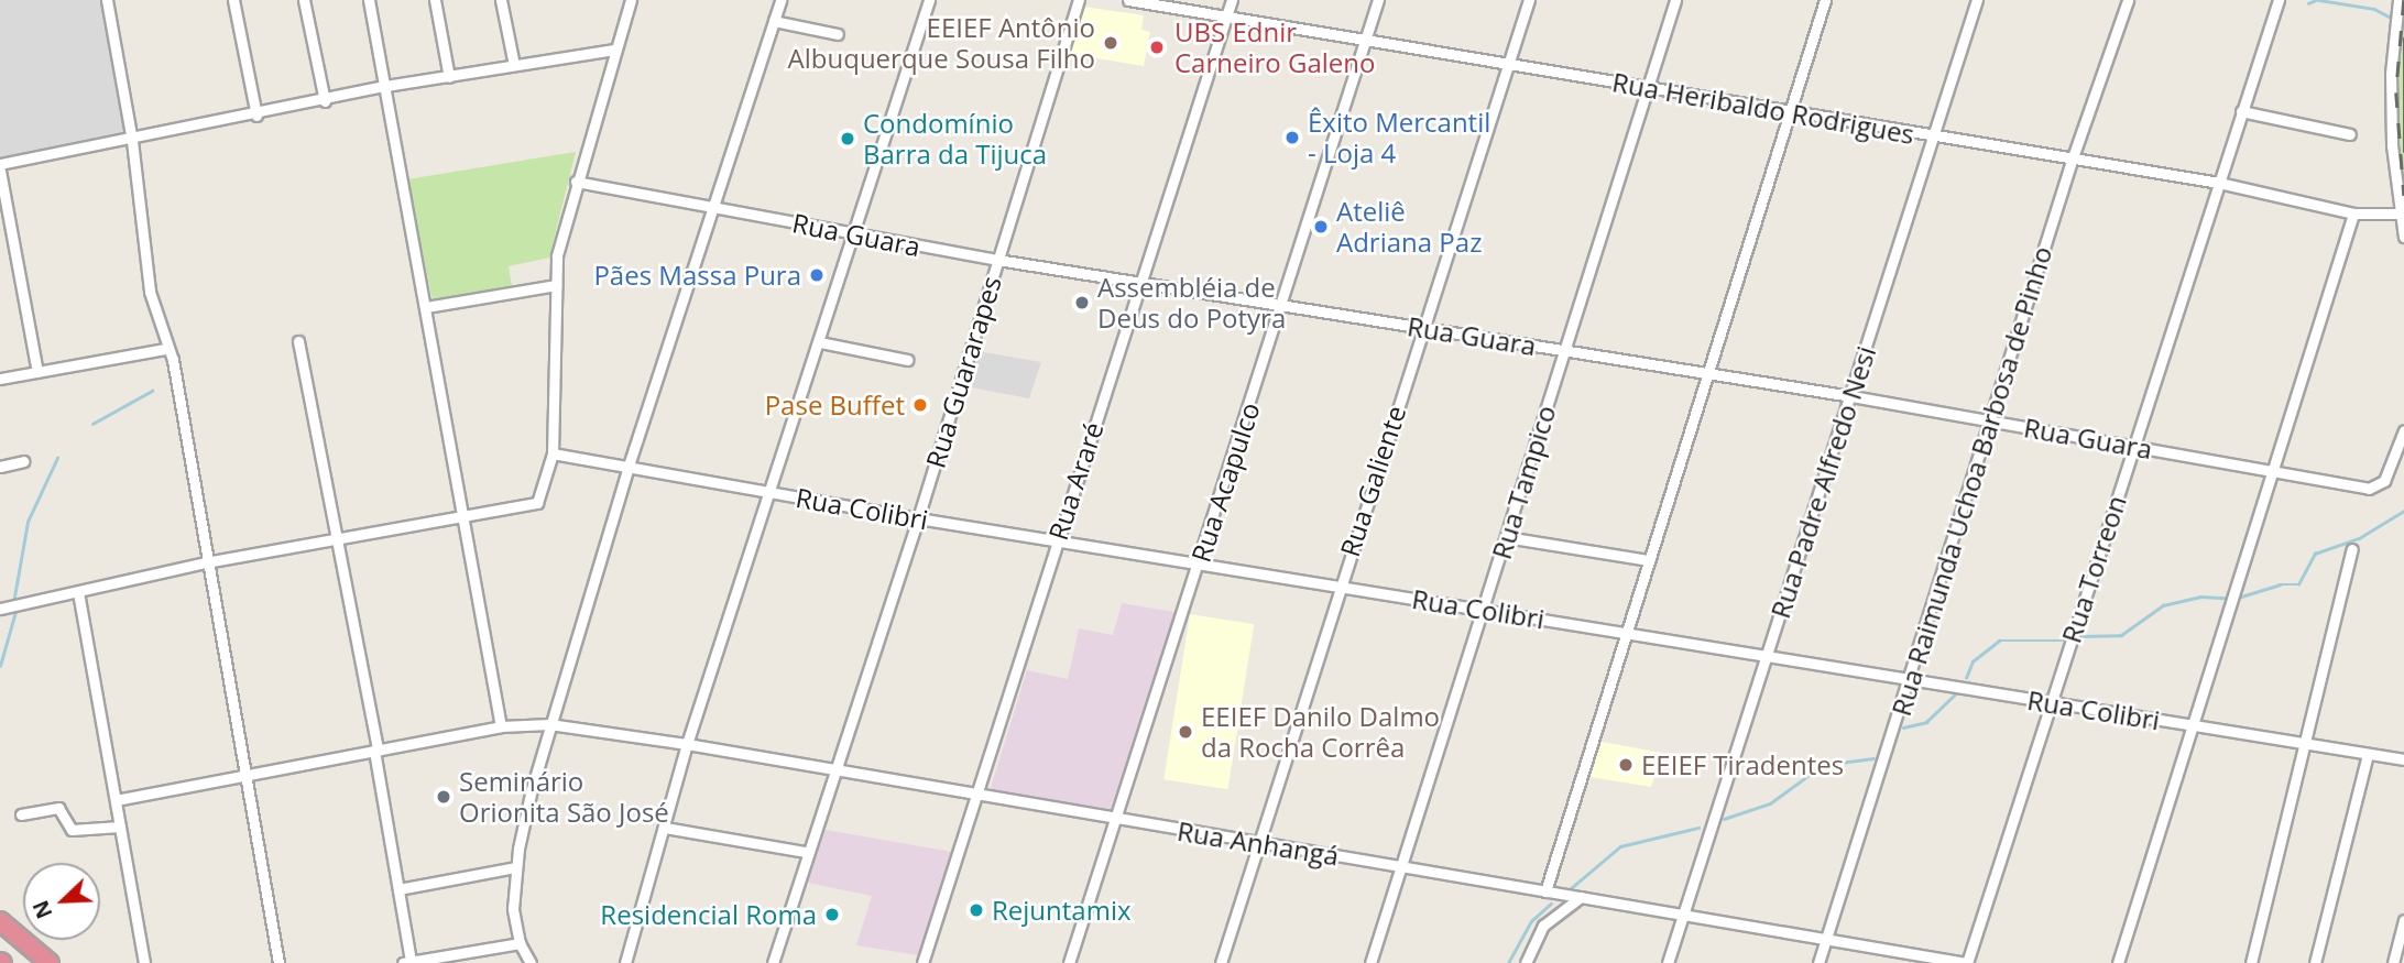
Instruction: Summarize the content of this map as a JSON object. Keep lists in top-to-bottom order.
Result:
{
  "streets": {
    "street": [
      "Rua Heribaldo Rodrigues",
      "Rua Guara",
      "Rua Guararapes",
      "Rua Araré",
      "Rua Galiente",
      "Rua Raimunda Uchoa Barbosa de Pinho",
      "Rua Acapulco",
      "Rua Tampico",
      "Rua Padre Alfredo Nesi",
      "Rua Colibri",
      "Rua Torreon",
      "Rua Anhangá"
    ]
  },
  "crossings": [
    ["Rua Heribaldo Rodrigues", "Rua Araré"],
    ["Rua Heribaldo Rodrigues", "Rua Galiente"],
    ["Rua Heribaldo Rodrigues", "Rua Raimunda Uchoa Barbosa de Pinho"],
    ["Rua Heribaldo Rodrigues", "Rua Acapulco"],
    ["Rua Heribaldo Rodrigues", "Rua Tampico"],
    ["Rua Heribaldo Rodrigues", "Rua Padre Alfredo Nesi"],
    ["Rua Heribaldo Rodrigues", "Rua Torreon"],
    ["Rua Guara", "Rua Guararapes"],
    ["Rua Guara", "Rua Araré"],
    ["Rua Guara", "Rua Galiente"],
    ["Rua Guara", "Rua Raimunda Uchoa Barbosa de Pinho"],
    ["Rua Guara", "Rua Acapulco"],
    ["Rua Guara", "Rua Tampico"],
    ["Rua Guara", "Rua Padre Alfredo Nesi"],
    ["Rua Guara", "Rua Torreon"],
    ["Rua Guararapes", "Rua Colibri"],
    ["Rua Guararapes", "Rua Anhangá"],
    ["Rua Araré", "Rua Colibri"],
    ["Rua Araré", "Rua Anhangá"],
    ["Rua Galiente", "Rua Colibri"],
    ["Rua Galiente", "Rua Anhangá"],
    ["Rua Raimunda Uchoa Barbosa de Pinho", "Rua Colibri"],
    ["Rua Raimunda Uchoa Barbosa de Pinho", "Rua Anhangá"],
    ["Rua Acapulco", "Rua Colibri"],
    ["Rua Acapulco", "Rua Anhangá"],
    ["Rua Tampico", "Rua Colibri"],
    ["Rua Tampico", "Rua Anhangá"],
    ["Rua Padre Alfredo Nesi", "Rua Colibri"],
    ["Rua Padre Alfredo Nesi", "Rua Anhangá"],
    ["Rua Colibri", "Rua Torreon"],
    ["Rua Torreon", "Rua Anhangá"]
  ],
  "places": [
    "EEIEF Antônio Albuquerque Sousa Filho",
    "UBS Ednir Carneiro Galeno",
    "Êxito Mercantil - Loja 4",
    "Condomínio Barra da Tijuca",
    "Ateliê Adriana Paz",
    "Pães Massa Pura",
    "Assembléia de Deus do Potyra",
    "Pase Buffet",
    "EEIEF Danilo Dalmo da Rocha Corrêa",
    "EEIEF Tiradentes",
    "Seminário Orionita São José",
    "Rejuntamix",
    "Residencial Roma"
  ],
  "north": "bottom left"
}
